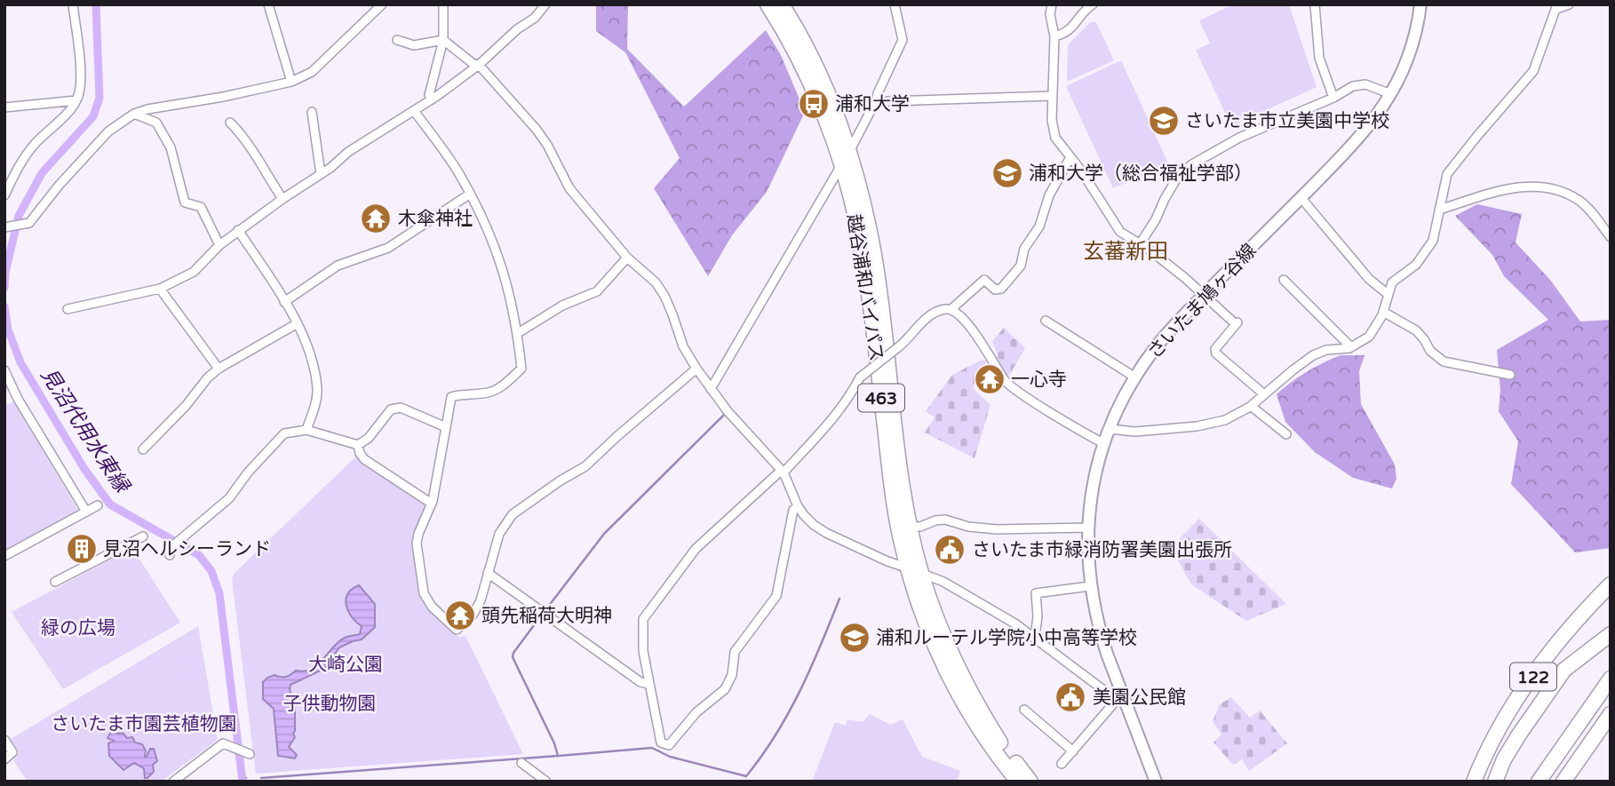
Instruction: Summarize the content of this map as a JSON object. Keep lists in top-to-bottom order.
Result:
{
  "streets": {
    "highway": ["越谷浦和バイパス", "463", "122"],
    "main road": ["さいたま鳩ヶ谷線"]
  },
  "districts": ["玄蕃新田"],
  "water": ["見沼代用水東縁"],
  "parks": [
    "緑の広場",
    "大崎公園",
    "子供動物園",
    "さいたま市園芸植物園"
  ],
  "places": {
    "bus stop": ["浦和大学"],
    "school or university": ["さいたま市立美園中学校", "浦和大学（総合福祉学部）", "浦和ルーテル学院小中高等学校"],
    "temple": ["木傘神社", "一心寺", "頭先稲荷大明神"],
    "building": ["見沼ヘルシーランド"],
    "public building": ["さいたま市緑消防署美園出張所", "美園公民館"]
  }
}
